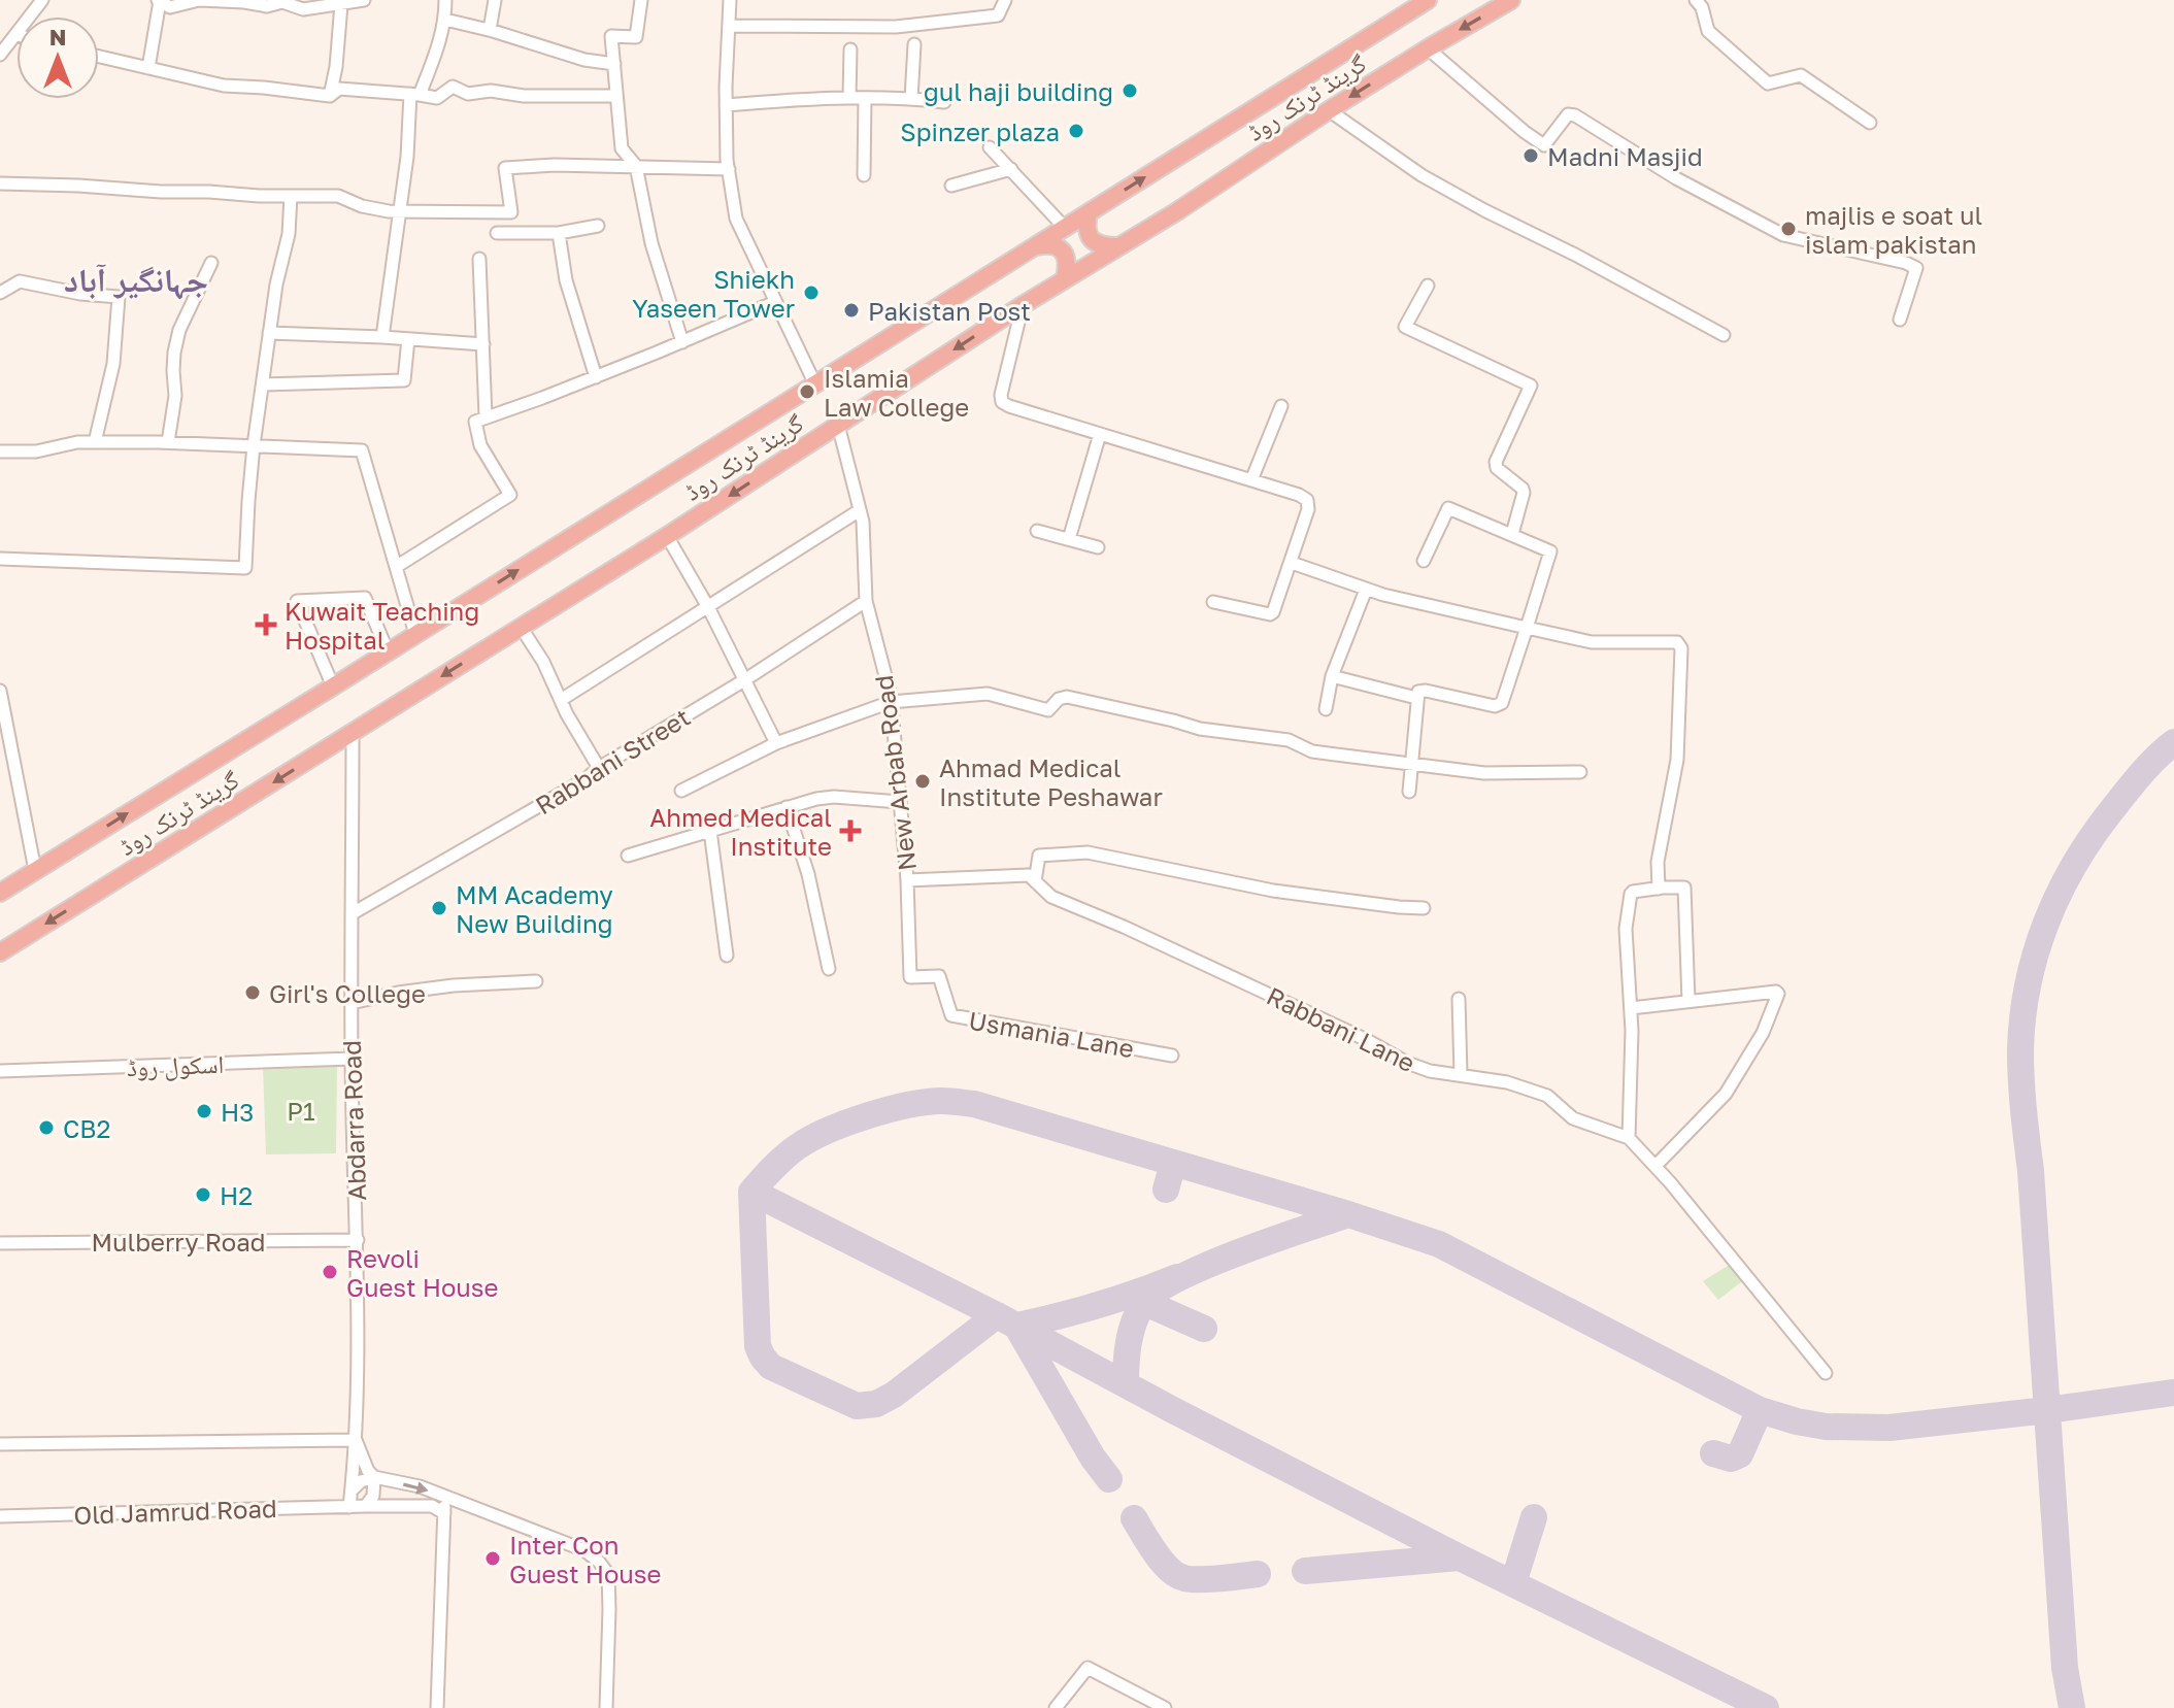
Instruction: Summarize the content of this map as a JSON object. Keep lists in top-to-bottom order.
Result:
{
  "streets": {
    "highway": ["گرینڈ ٹرنک روڈ"],
    "street": [
      "Rabbani Street",
      "New Arbab Road",
      "Rabbani Lane",
      "Usmania Lane",
      "اسکول روڈ",
      "Abdarra Road",
      "Mulberry Road",
      "Old Jamrud Road"
    ]
  },
  "crossings": [
    ["گرینڈ ٹرنک روڈ", "New Arbab Road"],
    ["گرینڈ ٹرنک روڈ", "Abdarra Road"],
    ["Rabbani Street", "New Arbab Road"],
    ["Rabbani Street", "Abdarra Road"],
    ["New Arbab Road", "Rabbani Lane"],
    ["New Arbab Road", "Usmania Lane"],
    ["اسکول روڈ", "Abdarra Road"],
    ["Abdarra Road", "Mulberry Road"],
    ["Abdarra Road", "Old Jamrud Road"]
  ],
  "districts": ["جہانگیر آباد"],
  "parks": ["P1"],
  "places": {
    "other": [
      "gul haji building",
      "Spinzer plaza",
      "Madni Masjid",
      "majlis e soat ul islam pakistan",
      "Shiekh Yaseen Tower",
      "Pakistan Post",
      "Islamia Law College",
      "Ahmad Medical Institute Peshawar",
      "MM Academy New Building",
      "Girl's College",
      "H3",
      "CB2",
      "H2",
      "Revoli Guest House",
      "Inter Con Guest House"
    ],
    "health": ["Kuwait Teaching Hospital", "Ahmed Medical Institute"]
  },
  "north": "top"
}
